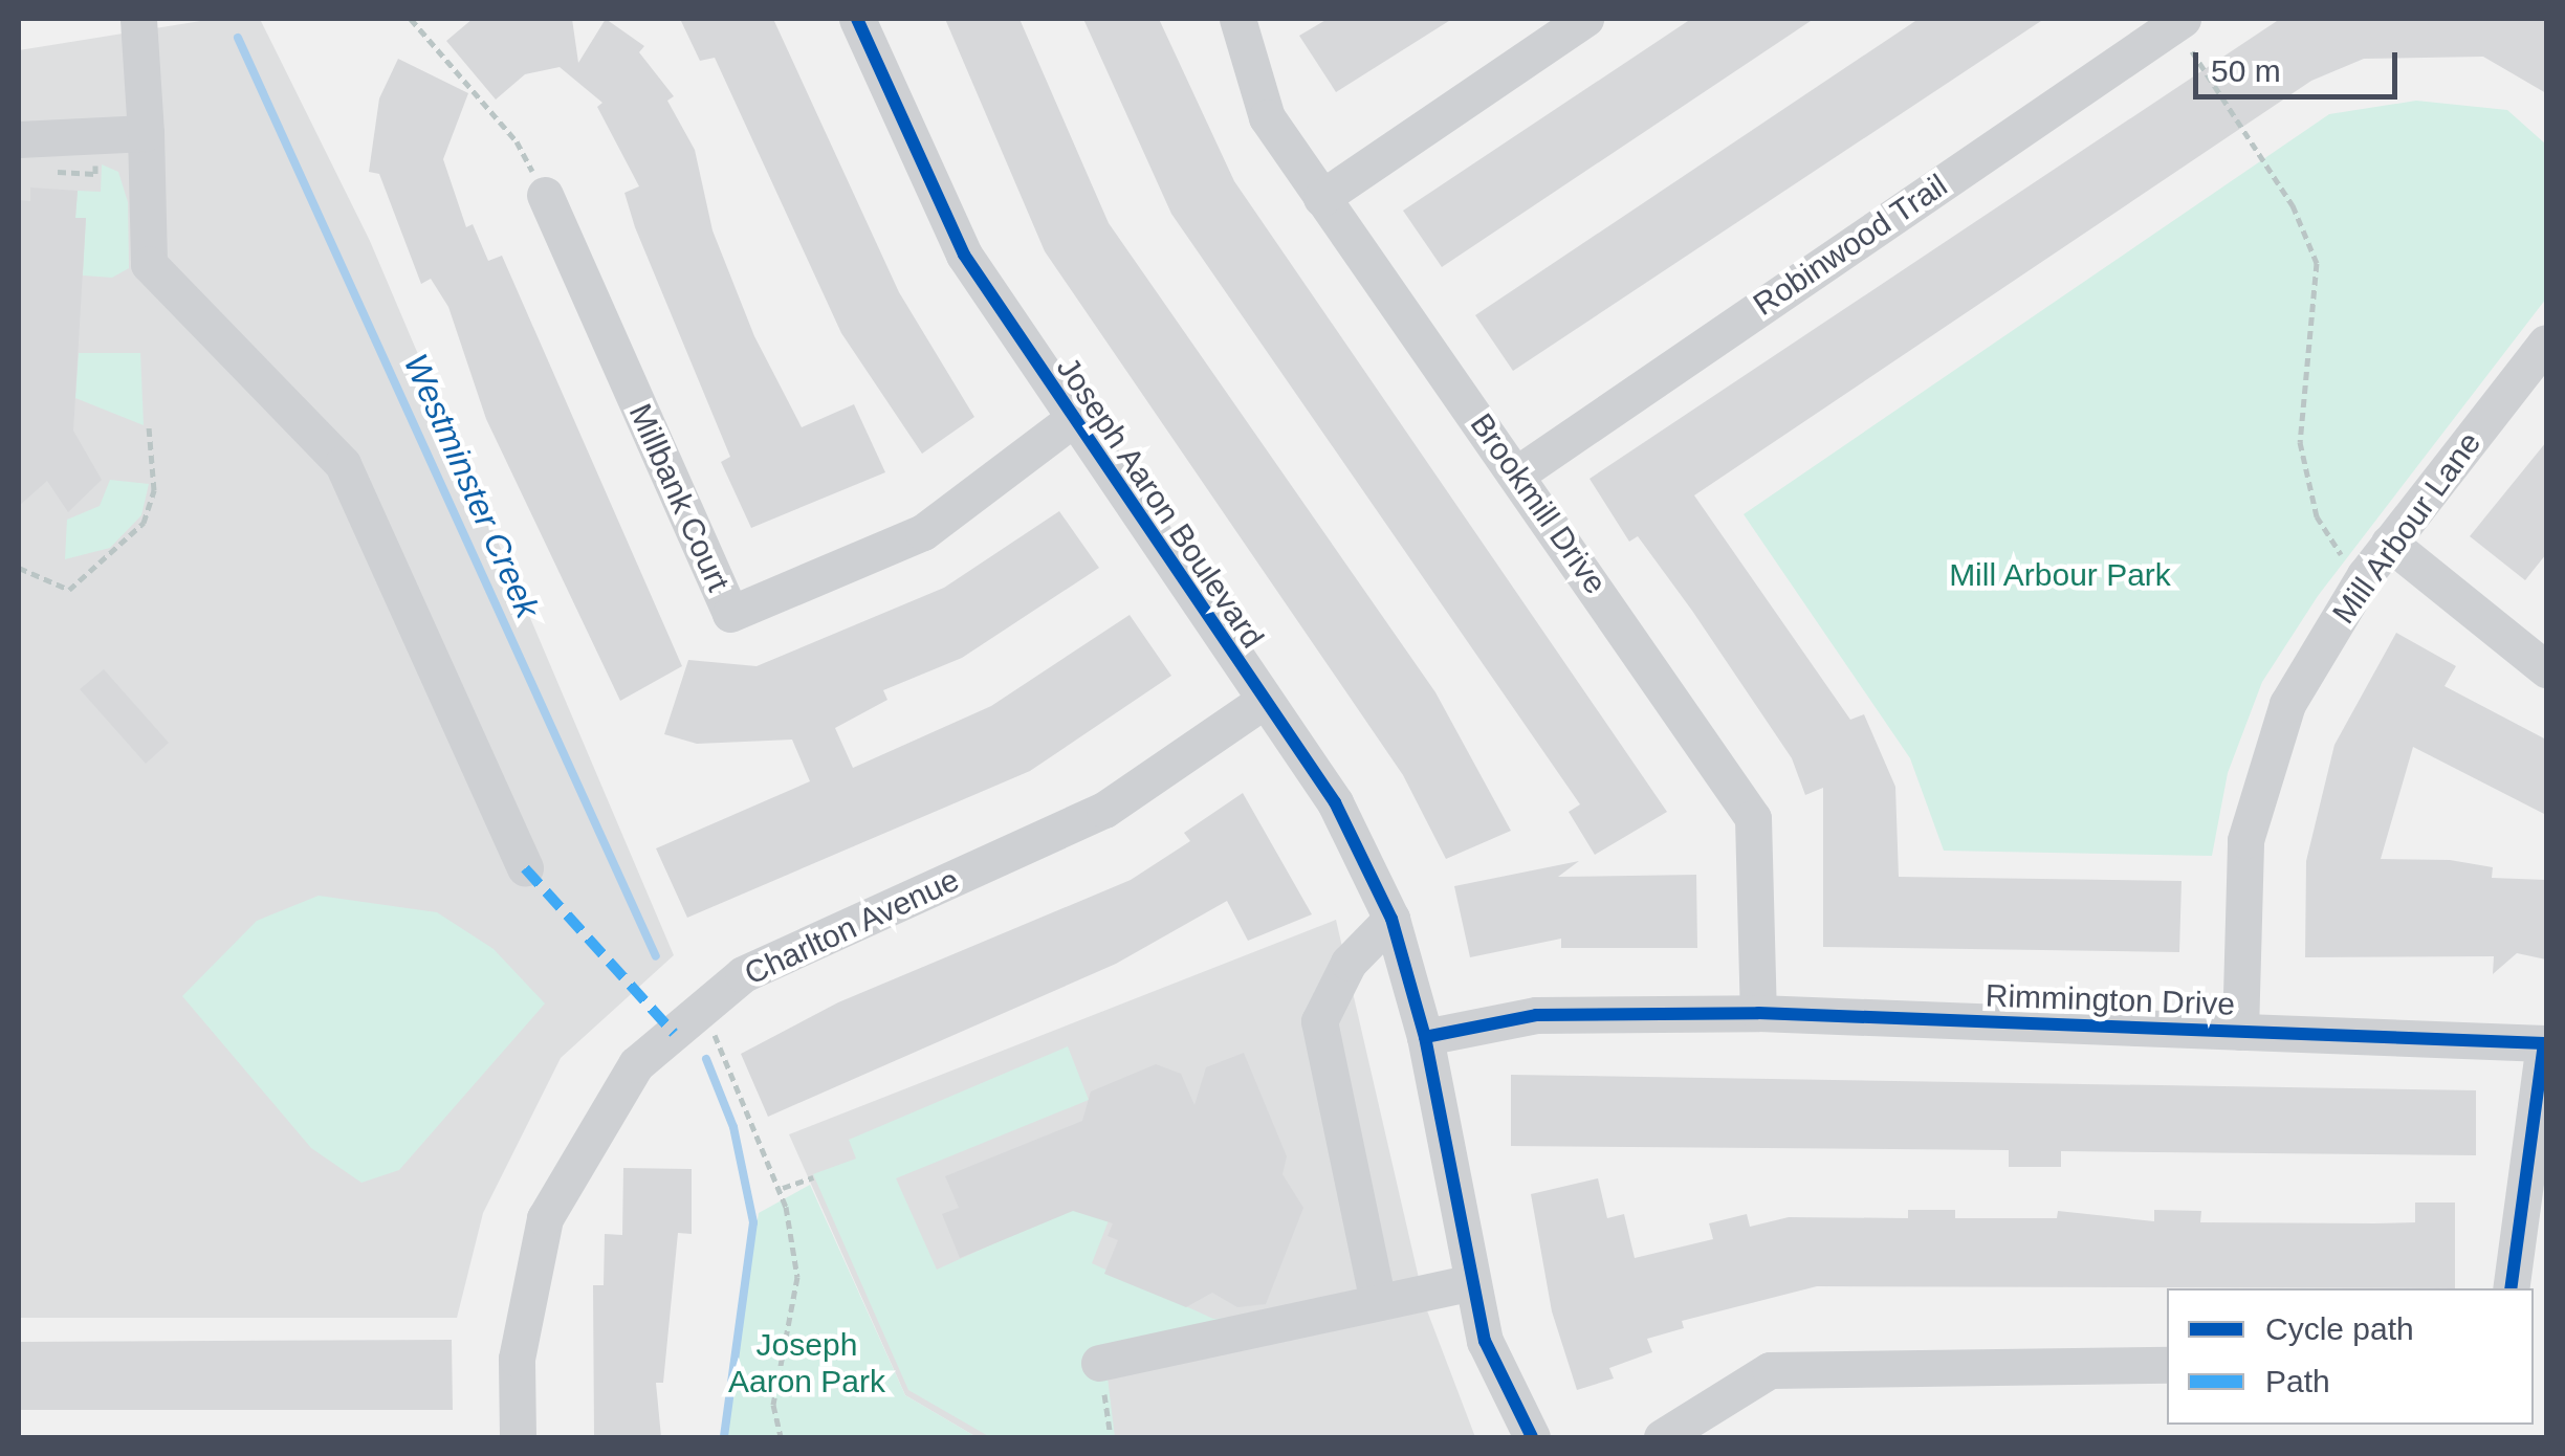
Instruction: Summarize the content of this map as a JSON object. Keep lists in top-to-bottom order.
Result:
{
  "streets": {
    "street": [
      "Robinwood Trail",
      "Millbank Court",
      "Joseph Aaron Boulevard",
      "Brookmill Drive",
      "Mill Arbour Lane",
      "Charlton Avenue",
      "Rimmington Drive"
    ]
  },
  "crossings": [
    ["Robinwood Trail", "Brookmill Drive"],
    ["Millbank Court", "Joseph Aaron Boulevard"],
    ["Joseph Aaron Boulevard", "Charlton Avenue"],
    ["Joseph Aaron Boulevard", "Rimmington Drive"],
    ["Brookmill Drive", "Rimmington Drive"],
    ["Mill Arbour Lane", "Rimmington Drive"]
  ],
  "water": ["Westminster Creek"],
  "parks": ["Mill Arbour Park", "Joseph Aaron Park"],
  "legend": ["Cycle path", "Path"],
  "scale_bar": "50 m"
}
